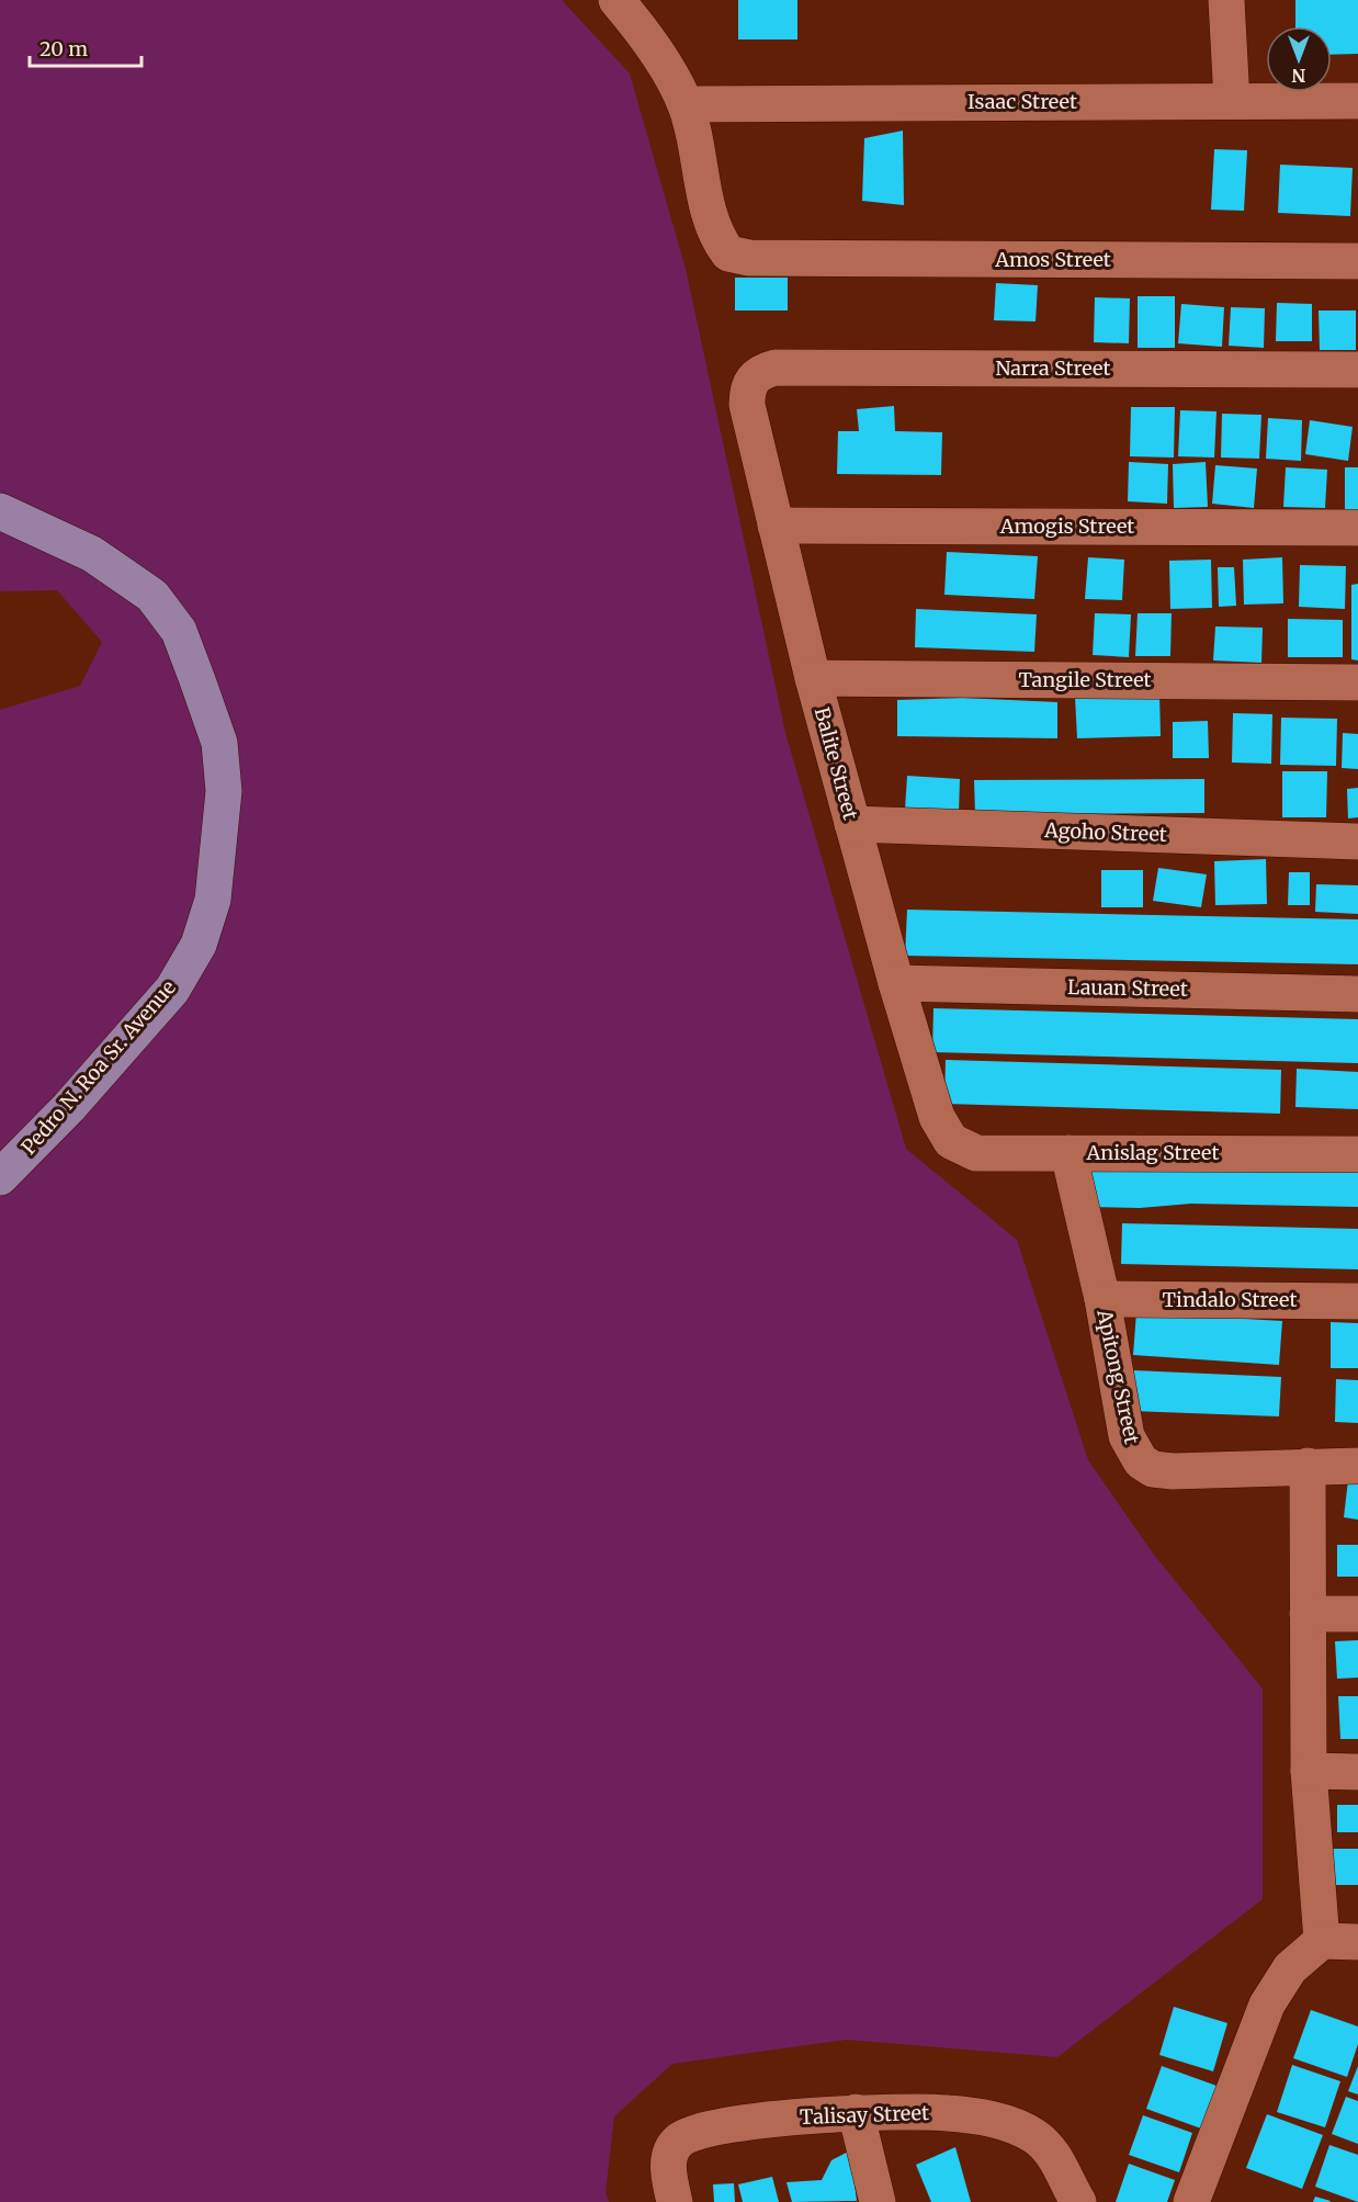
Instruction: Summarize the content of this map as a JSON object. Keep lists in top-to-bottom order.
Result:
{
  "streets": {
    "main road": ["Pedro N. Roa Sr. Avenue"],
    "street": [
      "Isaac Street",
      "Amos Street",
      "Narra Street",
      "Amogis Street",
      "Tangile Street",
      "Balite Street",
      "Agoho Street",
      "Lauan Street",
      "Anislag Street",
      "Tindalo Street",
      "Apitong Street",
      "Talisay Street"
    ]
  },
  "crossings": [
    ["Isaac Street", "Amos Street"],
    ["Narra Street", "Balite Street"],
    ["Amogis Street", "Balite Street"],
    ["Tangile Street", "Balite Street"],
    ["Balite Street", "Agoho Street"],
    ["Balite Street", "Lauan Street"],
    ["Balite Street", "Anislag Street"],
    ["Anislag Street", "Apitong Street"],
    ["Tindalo Street", "Apitong Street"]
  ],
  "scale_bar": "20 m",
  "north": "bottom"
}
